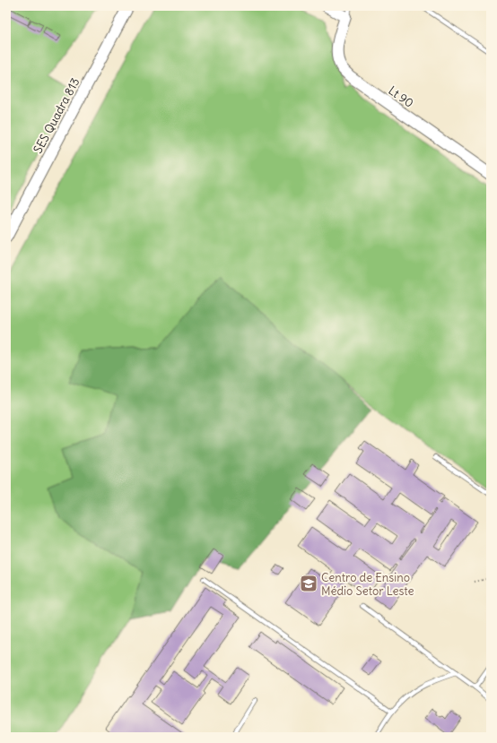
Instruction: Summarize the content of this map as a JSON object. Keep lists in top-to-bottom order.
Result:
{
  "streets": {
    "street": ["Lt 90", "SES Quadra 813"]
  },
  "places": {
    "school or university": ["Centro de Ensino Médio Setor Leste"]
  }
}
